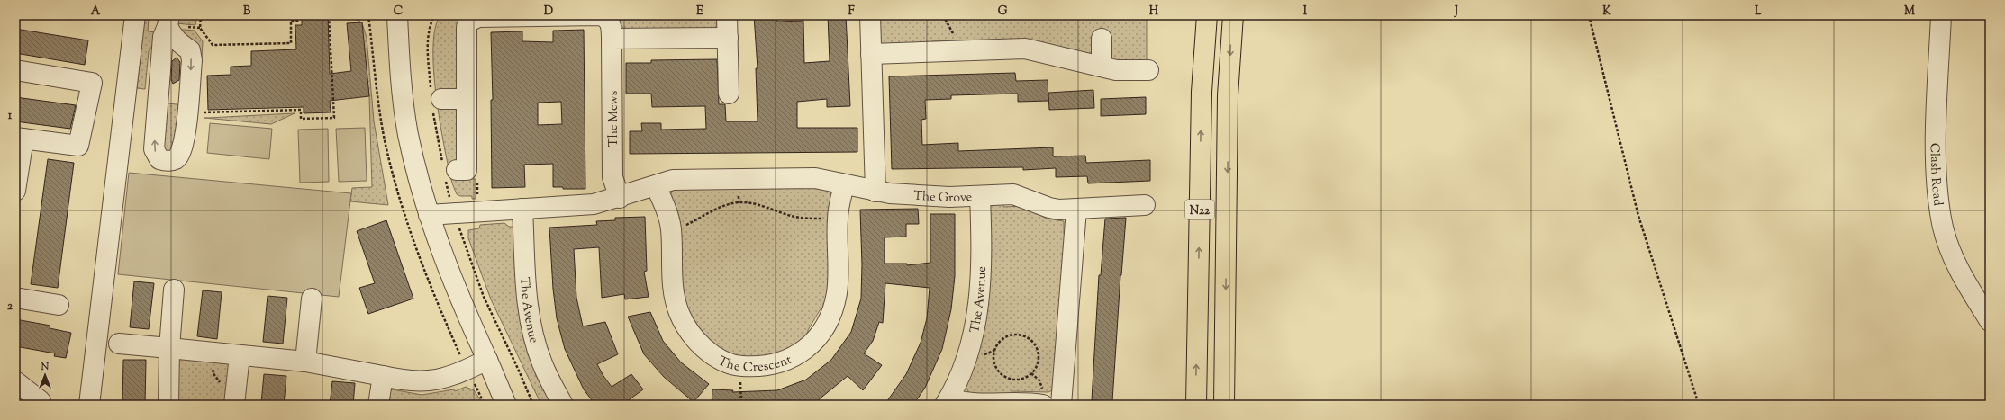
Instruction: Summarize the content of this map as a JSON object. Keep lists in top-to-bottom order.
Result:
{
  "streets": {
    "highway": ["N22"],
    "street": [
      "The Mews",
      "Clash Road",
      "The Grove",
      "The Avenue",
      "The Crescent"
    ]
  },
  "crossings": [
    ["The Grove", "The Avenue"]
  ],
  "north": "top",
  "grid": {
    "columns": [
      "A",
      "B",
      "C",
      "D",
      "E",
      "F",
      "G",
      "H",
      "I",
      "J",
      "K",
      "L",
      "M"
    ],
    "rows": ["1", "2"]
  }
}
